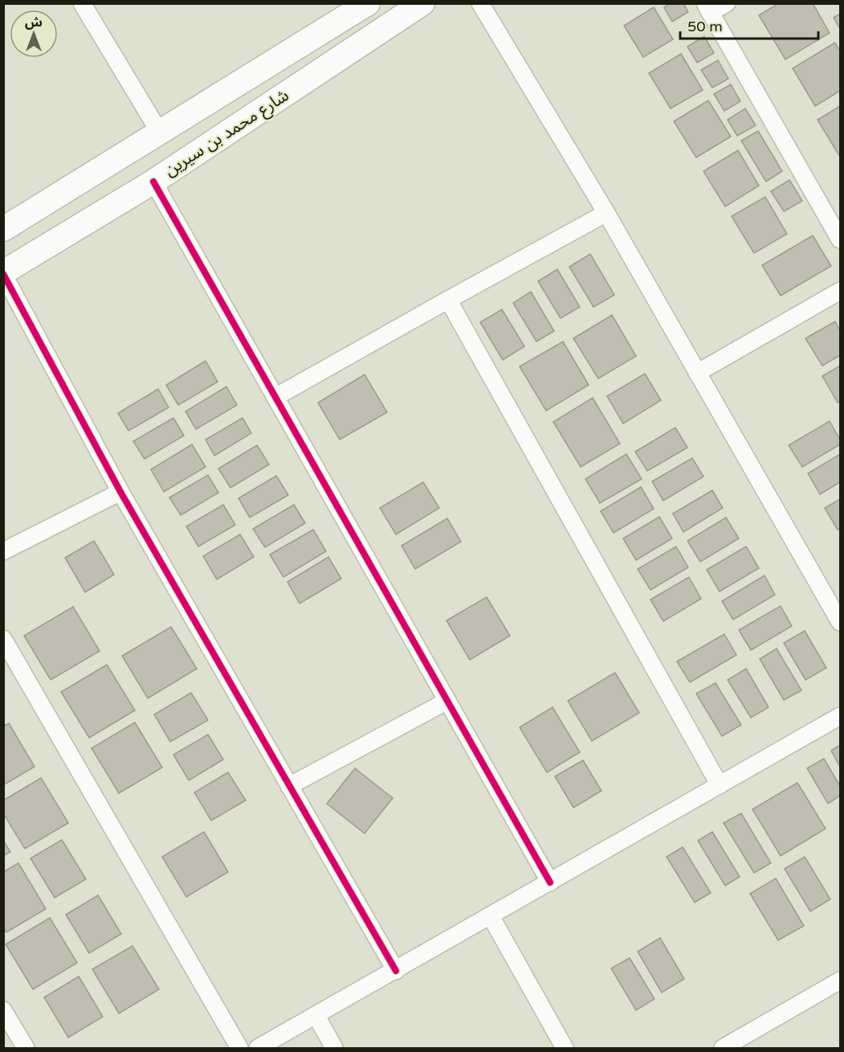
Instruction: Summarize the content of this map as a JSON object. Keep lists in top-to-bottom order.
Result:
{
  "streets": {
    "street": ["شارع محمد بن سيرين"]
  },
  "scale_bar": "50 m",
  "north": "top"
}
